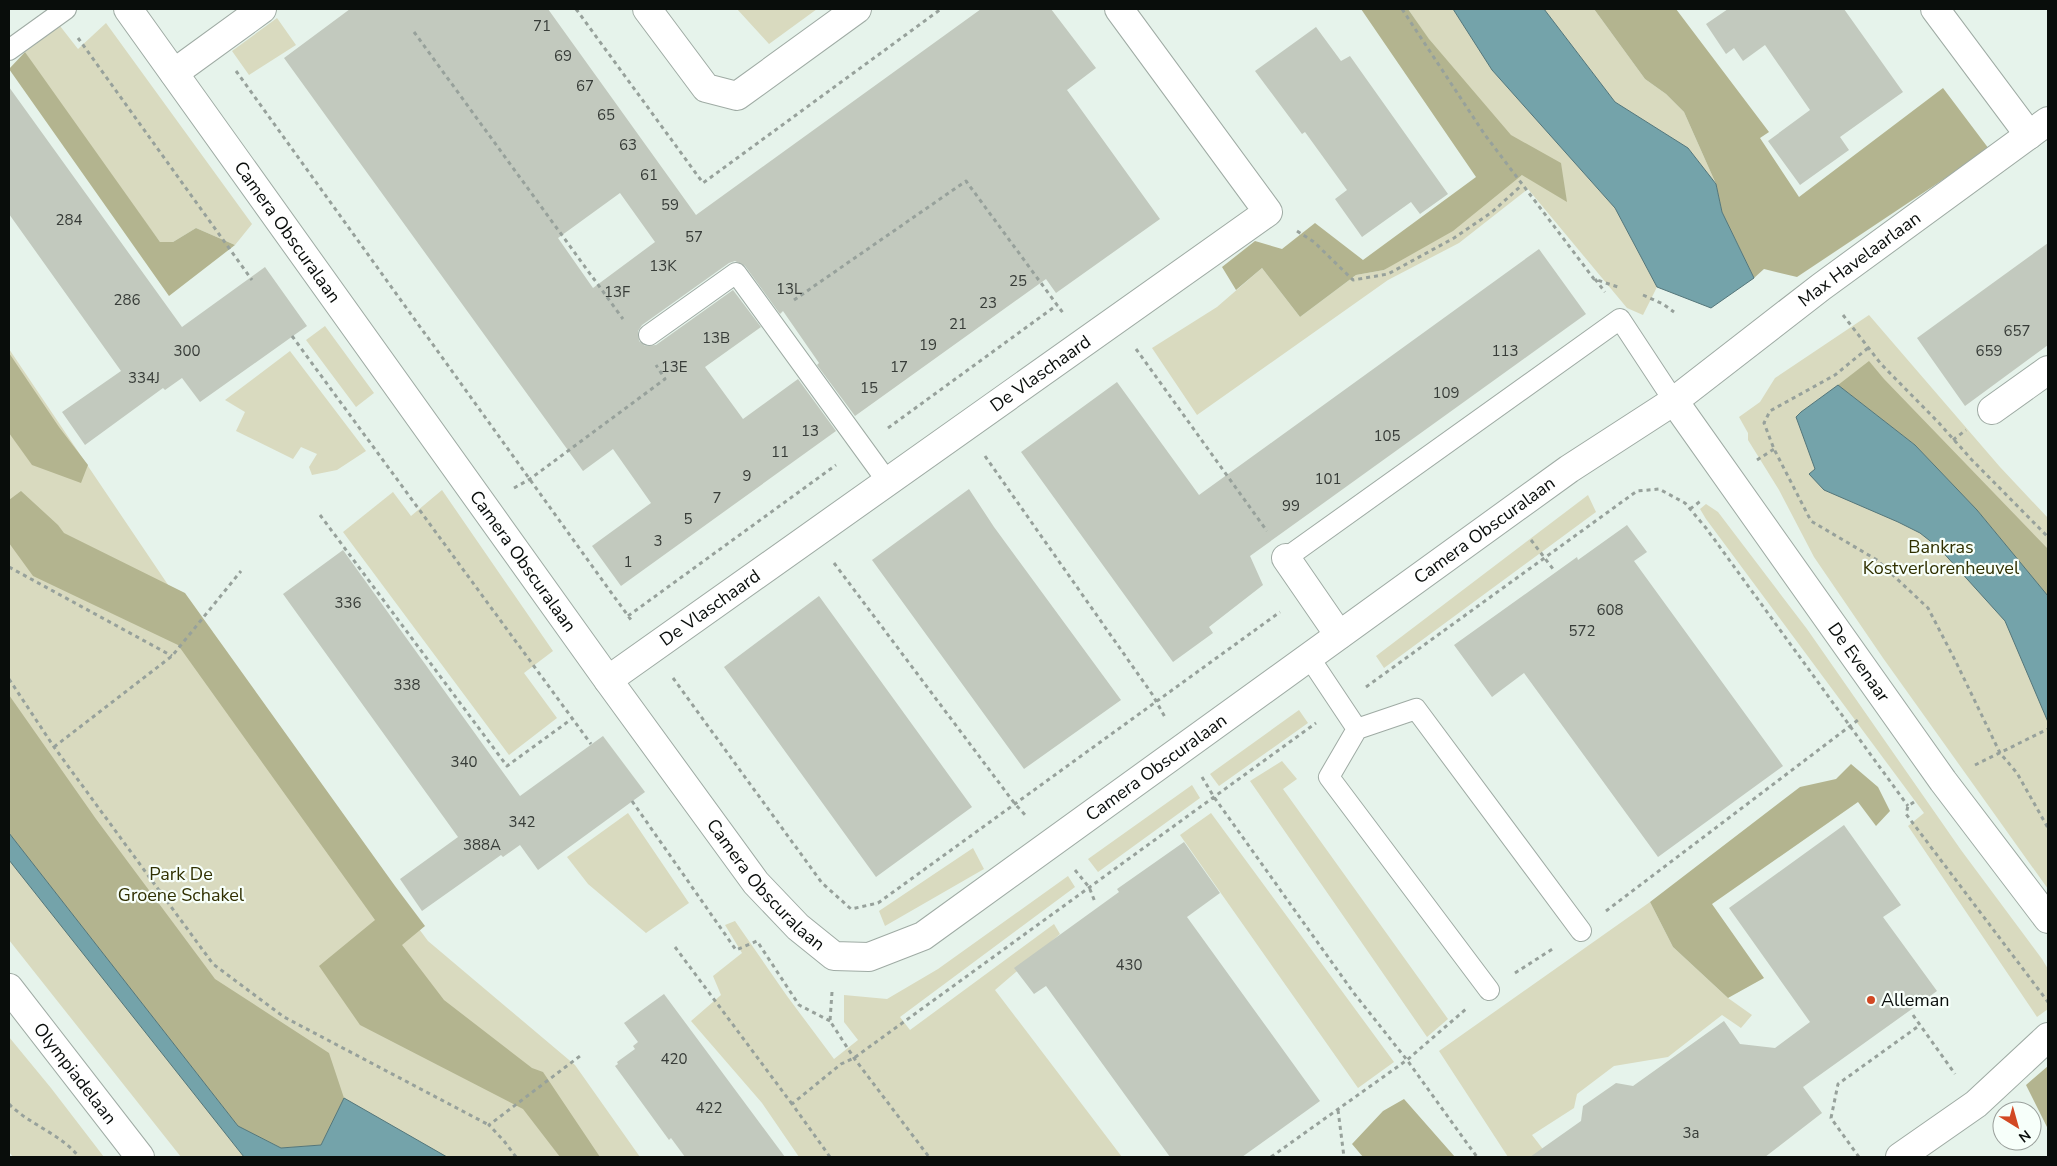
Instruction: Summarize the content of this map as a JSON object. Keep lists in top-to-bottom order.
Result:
{
  "streets": {
    "street": [
      "Camera Obscuralaan",
      "Max Havelaarlaan",
      "De Vlaschaard",
      "De Evenaar",
      "Olympiadelaan"
    ]
  },
  "crossings": [
    ["Camera Obscuralaan", "Max Havelaarlaan"],
    ["Camera Obscuralaan", "De Vlaschaard"],
    ["Camera Obscuralaan", "De Evenaar"],
    ["Max Havelaarlaan", "De Evenaar"]
  ],
  "parks": ["Bankras Kostverlorenheuvel", "Park De Groene Schakel"],
  "places": ["Alleman"],
  "house_numbers": [
    "71",
    "69",
    "67",
    "65",
    "63",
    "61",
    "59",
    "284",
    "57",
    "13K",
    "25",
    "13L",
    "13F",
    "286",
    "23",
    "21",
    "657",
    "13B",
    "19",
    "300",
    "113",
    "659",
    "13E",
    "17",
    "334J",
    "15",
    "109",
    "13",
    "105",
    "11",
    "9",
    "101",
    "7",
    "99",
    "5",
    "3",
    "1",
    "336",
    "608",
    "572",
    "338",
    "340",
    "342",
    "388A",
    "430",
    "420",
    "422",
    "3a"
  ],
  "north": "bottom right"
}
